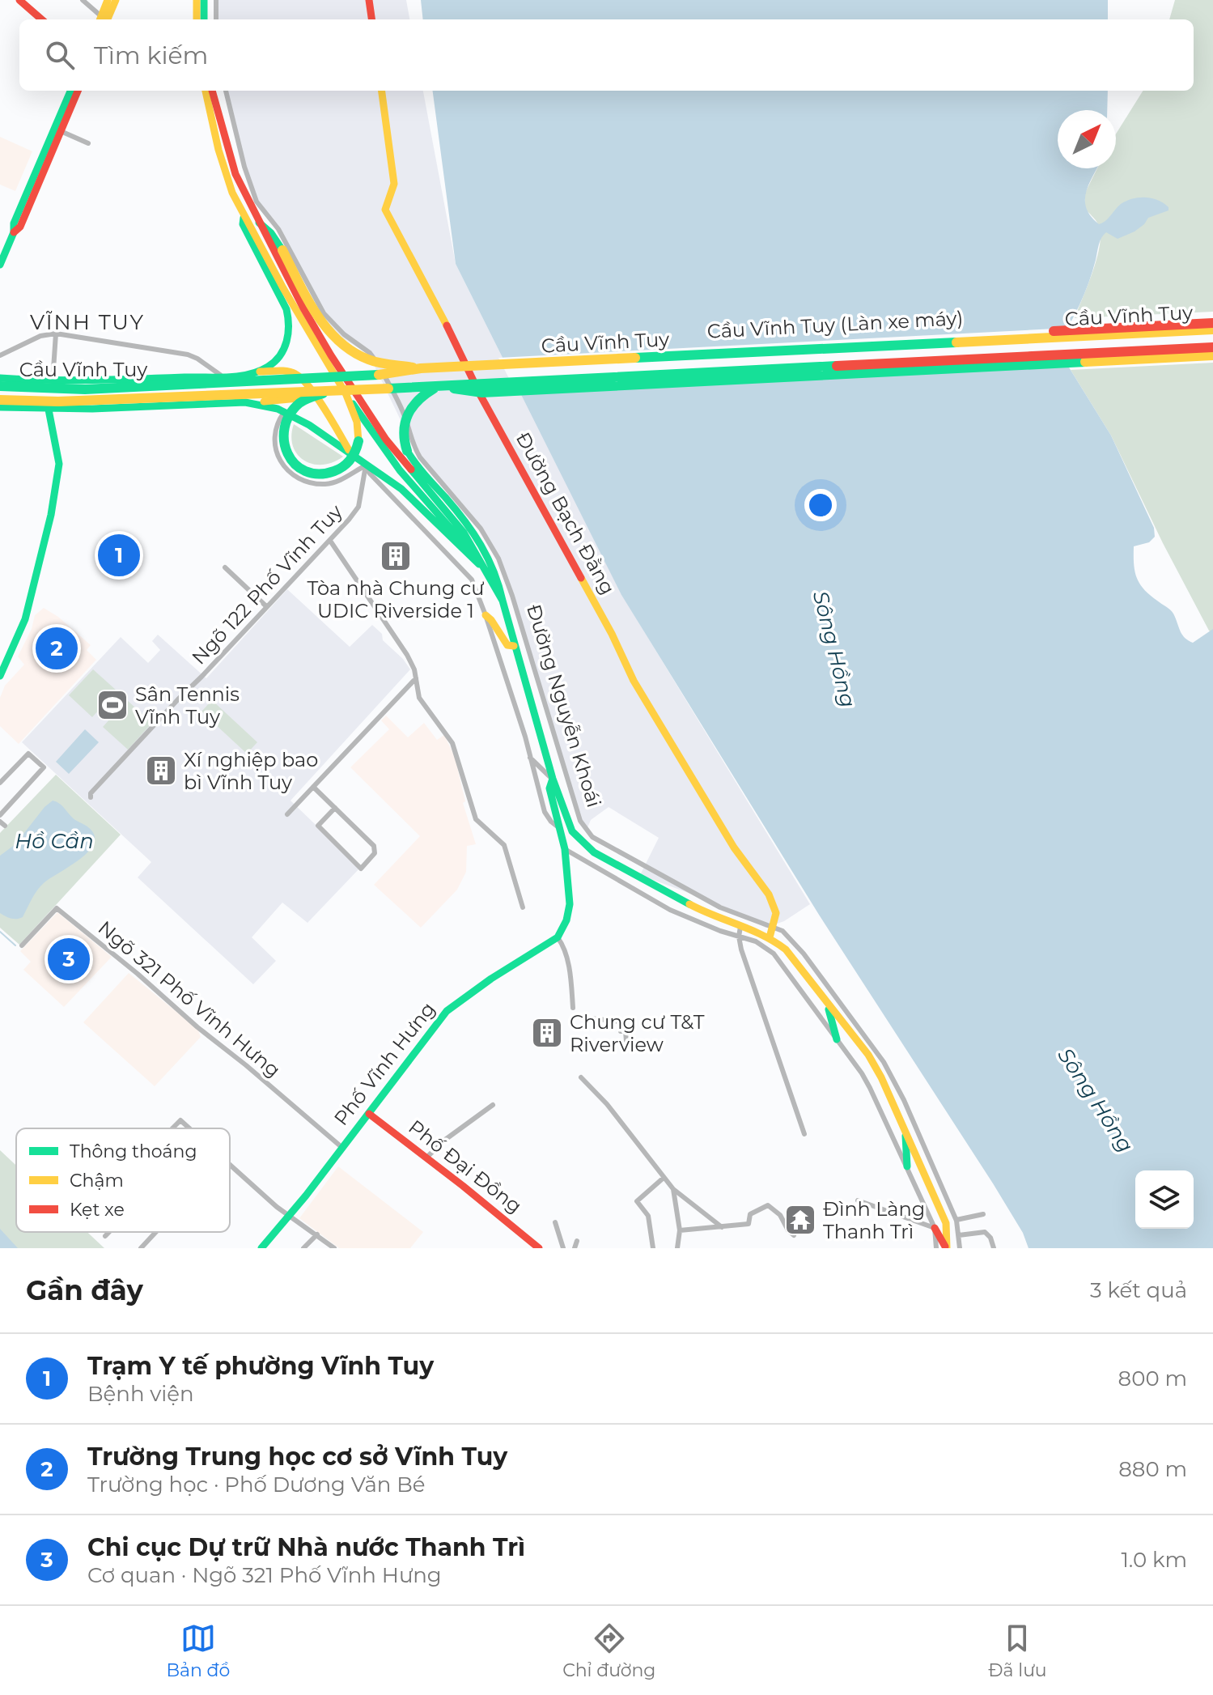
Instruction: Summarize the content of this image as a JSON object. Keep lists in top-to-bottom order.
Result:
{
  "streets": {
    "main road": [
      "Cầu Vĩnh Tuy",
      "Cầu Vĩnh Tuy (Làn xe máy)",
      "Đường Bạch Đằng",
      "Đường Nguyễn Khoái",
      "Phố Vĩnh Hưng",
      "Phố Đại Đồng"
    ],
    "street": ["Ngõ 122 Phố Vĩnh Tuy", "Ngõ 321 Phố Vĩnh Hưng"]
  },
  "crossings": [
    ["Cầu Vĩnh Tuy", "Cầu Vĩnh Tuy (Làn xe máy)"],
    ["Cầu Vĩnh Tuy", "Đường Nguyễn Khoái"],
    ["Đường Bạch Đằng", "Đường Nguyễn Khoái"],
    ["Ngõ 321 Phố Vĩnh Hưng", "Phố Vĩnh Hưng"],
    ["Phố Vĩnh Hưng", "Phố Đại Đồng"]
  ],
  "districts": ["VĨNH TUY"],
  "water": ["Sông Hồng", "Hồ Cần"],
  "places": {
    "building": ["Tòa nhà Chung cư UDIC Riverside 1", "Xí nghiệp bao bì Vĩnh Tuy", "Chung cư T&T Riverview"],
    "sports": ["Sân Tennis Vĩnh Tuy"],
    "temple": ["Đình Làng Thanh Trì"]
  },
  "legend": ["Thông thoáng", "Chậm", "Kẹt xe"],
  "north": "top right",
  "page": {
    "search": "Tìm kiếm",
    "pins": ["1", "2", "3"],
    "heading": ["Gần đây", "3 kết quả"],
    "list": [
      {
        "mark": "1",
        "name": "Trạm Y tế phường Vĩnh Tuy",
        "note": "Bệnh viện",
        "value": "800 m"
      },
      {
        "mark": "2",
        "name": "Trường Trung học cơ sở Vĩnh Tuy",
        "note": "Trường học · Phố Dương Văn Bé",
        "value": "880 m"
      },
      {
        "mark": "3",
        "name": "Chi cục Dự trữ Nhà nước Thanh Trì",
        "note": "Cơ quan · Ngõ 321 Phố Vĩnh Hưng",
        "value": "1.0 km"
      }
    ],
    "nav": ["Bản đồ", "Chỉ đường", "Đã lưu"]
  }
}
